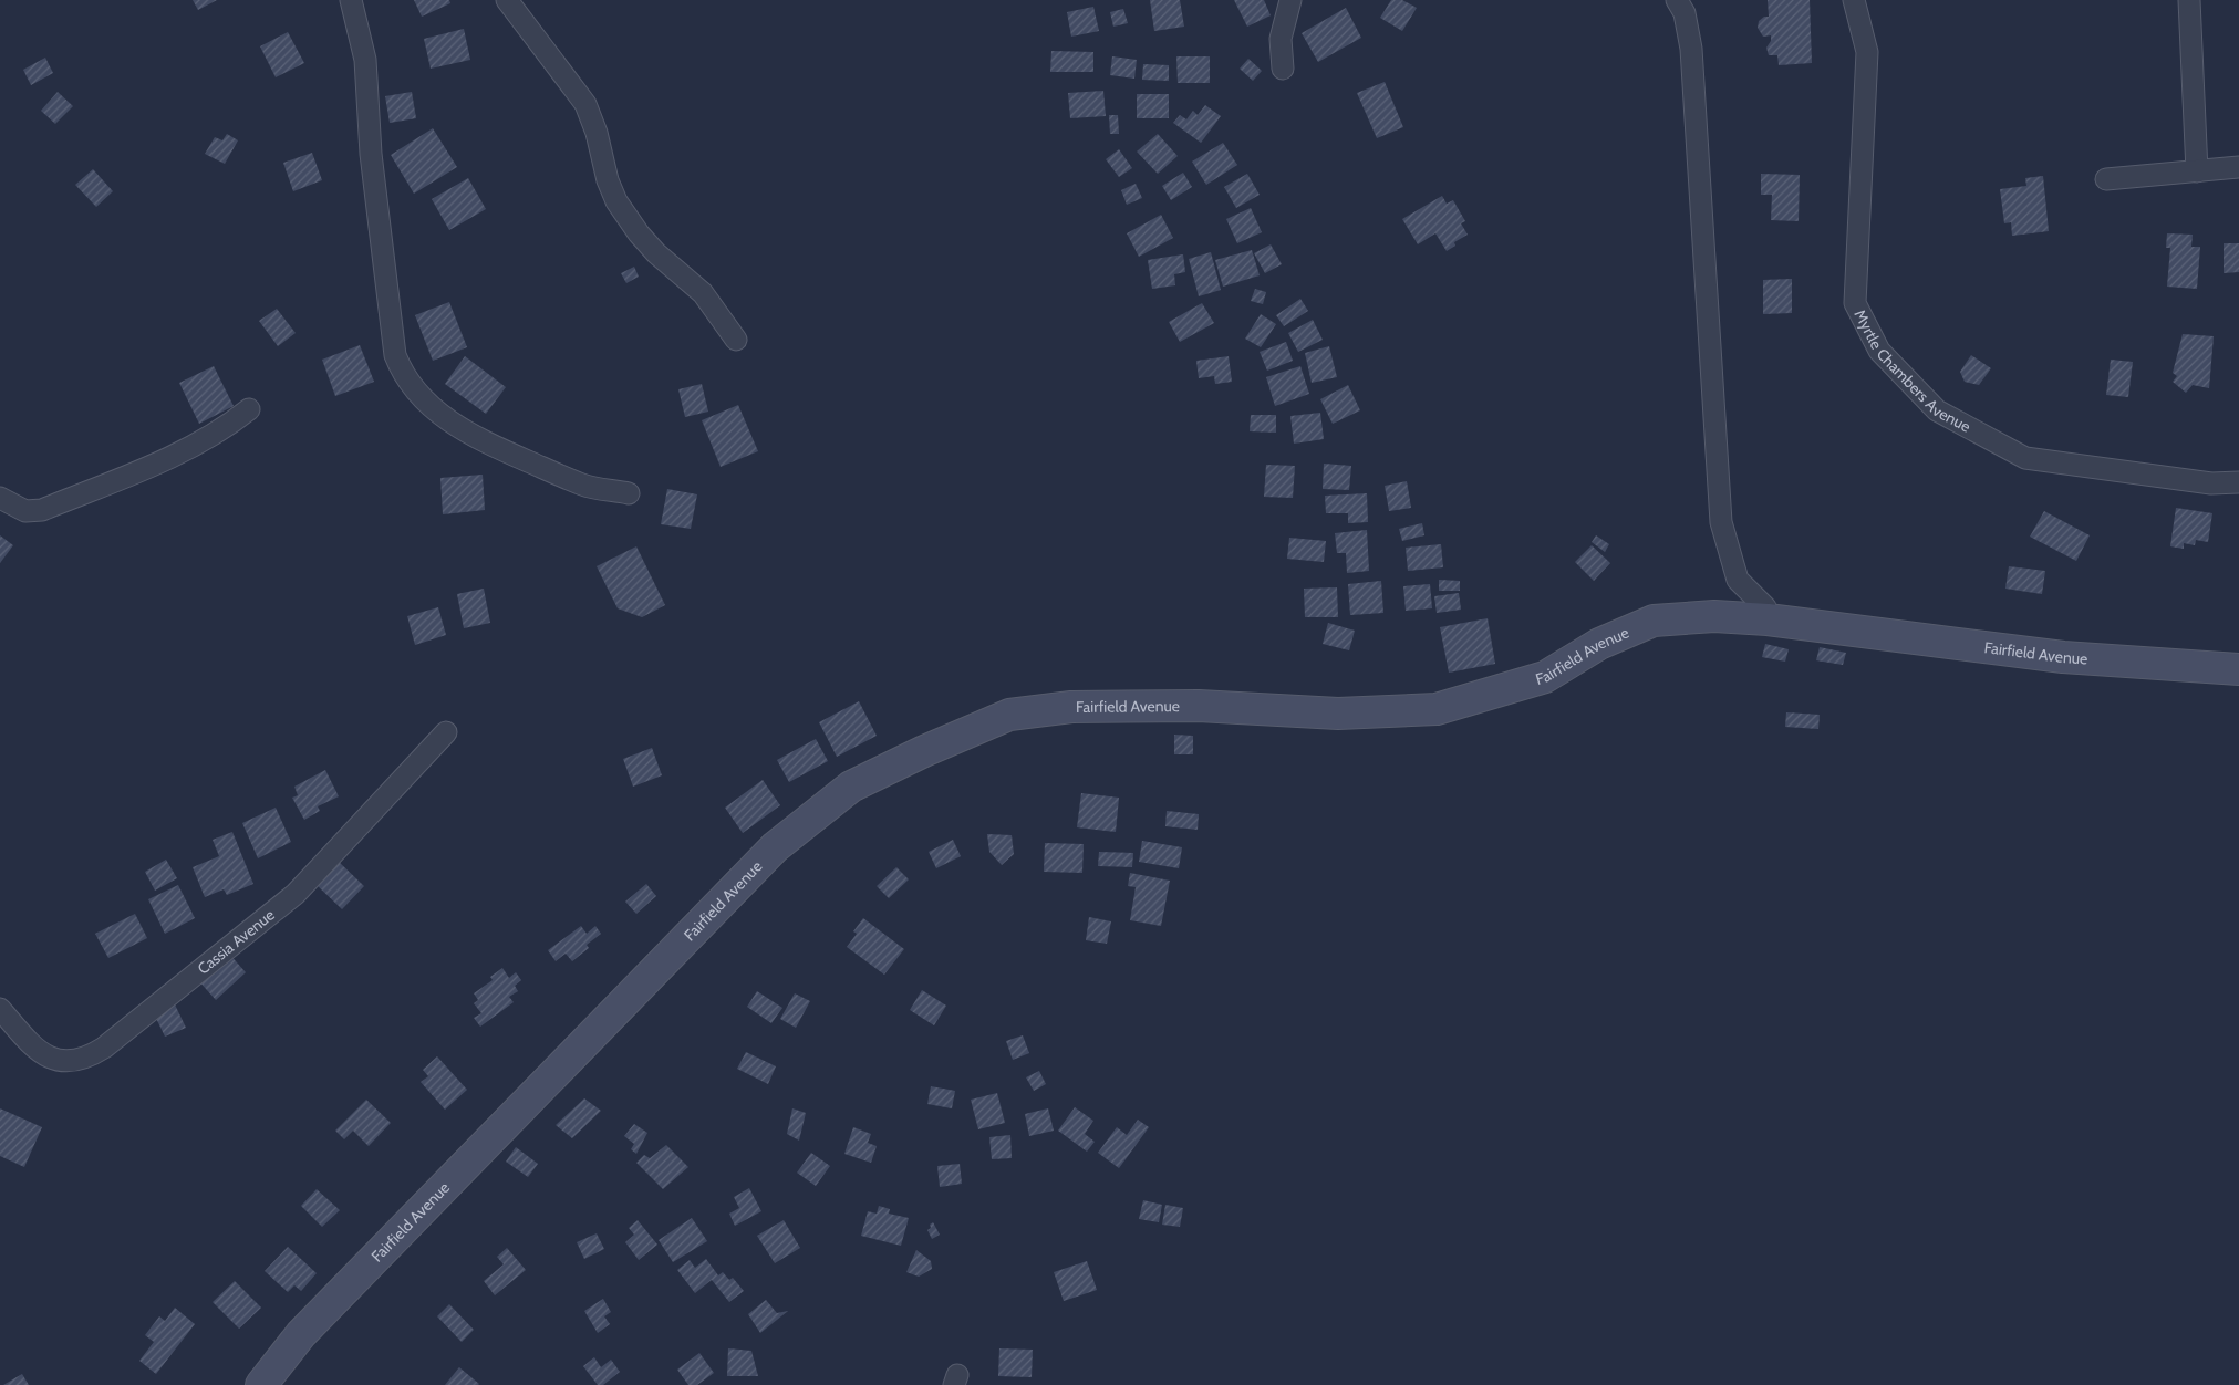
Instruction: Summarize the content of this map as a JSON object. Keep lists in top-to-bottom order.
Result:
{
  "streets": {
    "street": ["Myrtle Chambers Avenue", "Fairfield Avenue", "Cassia Avenue"]
  }
}
